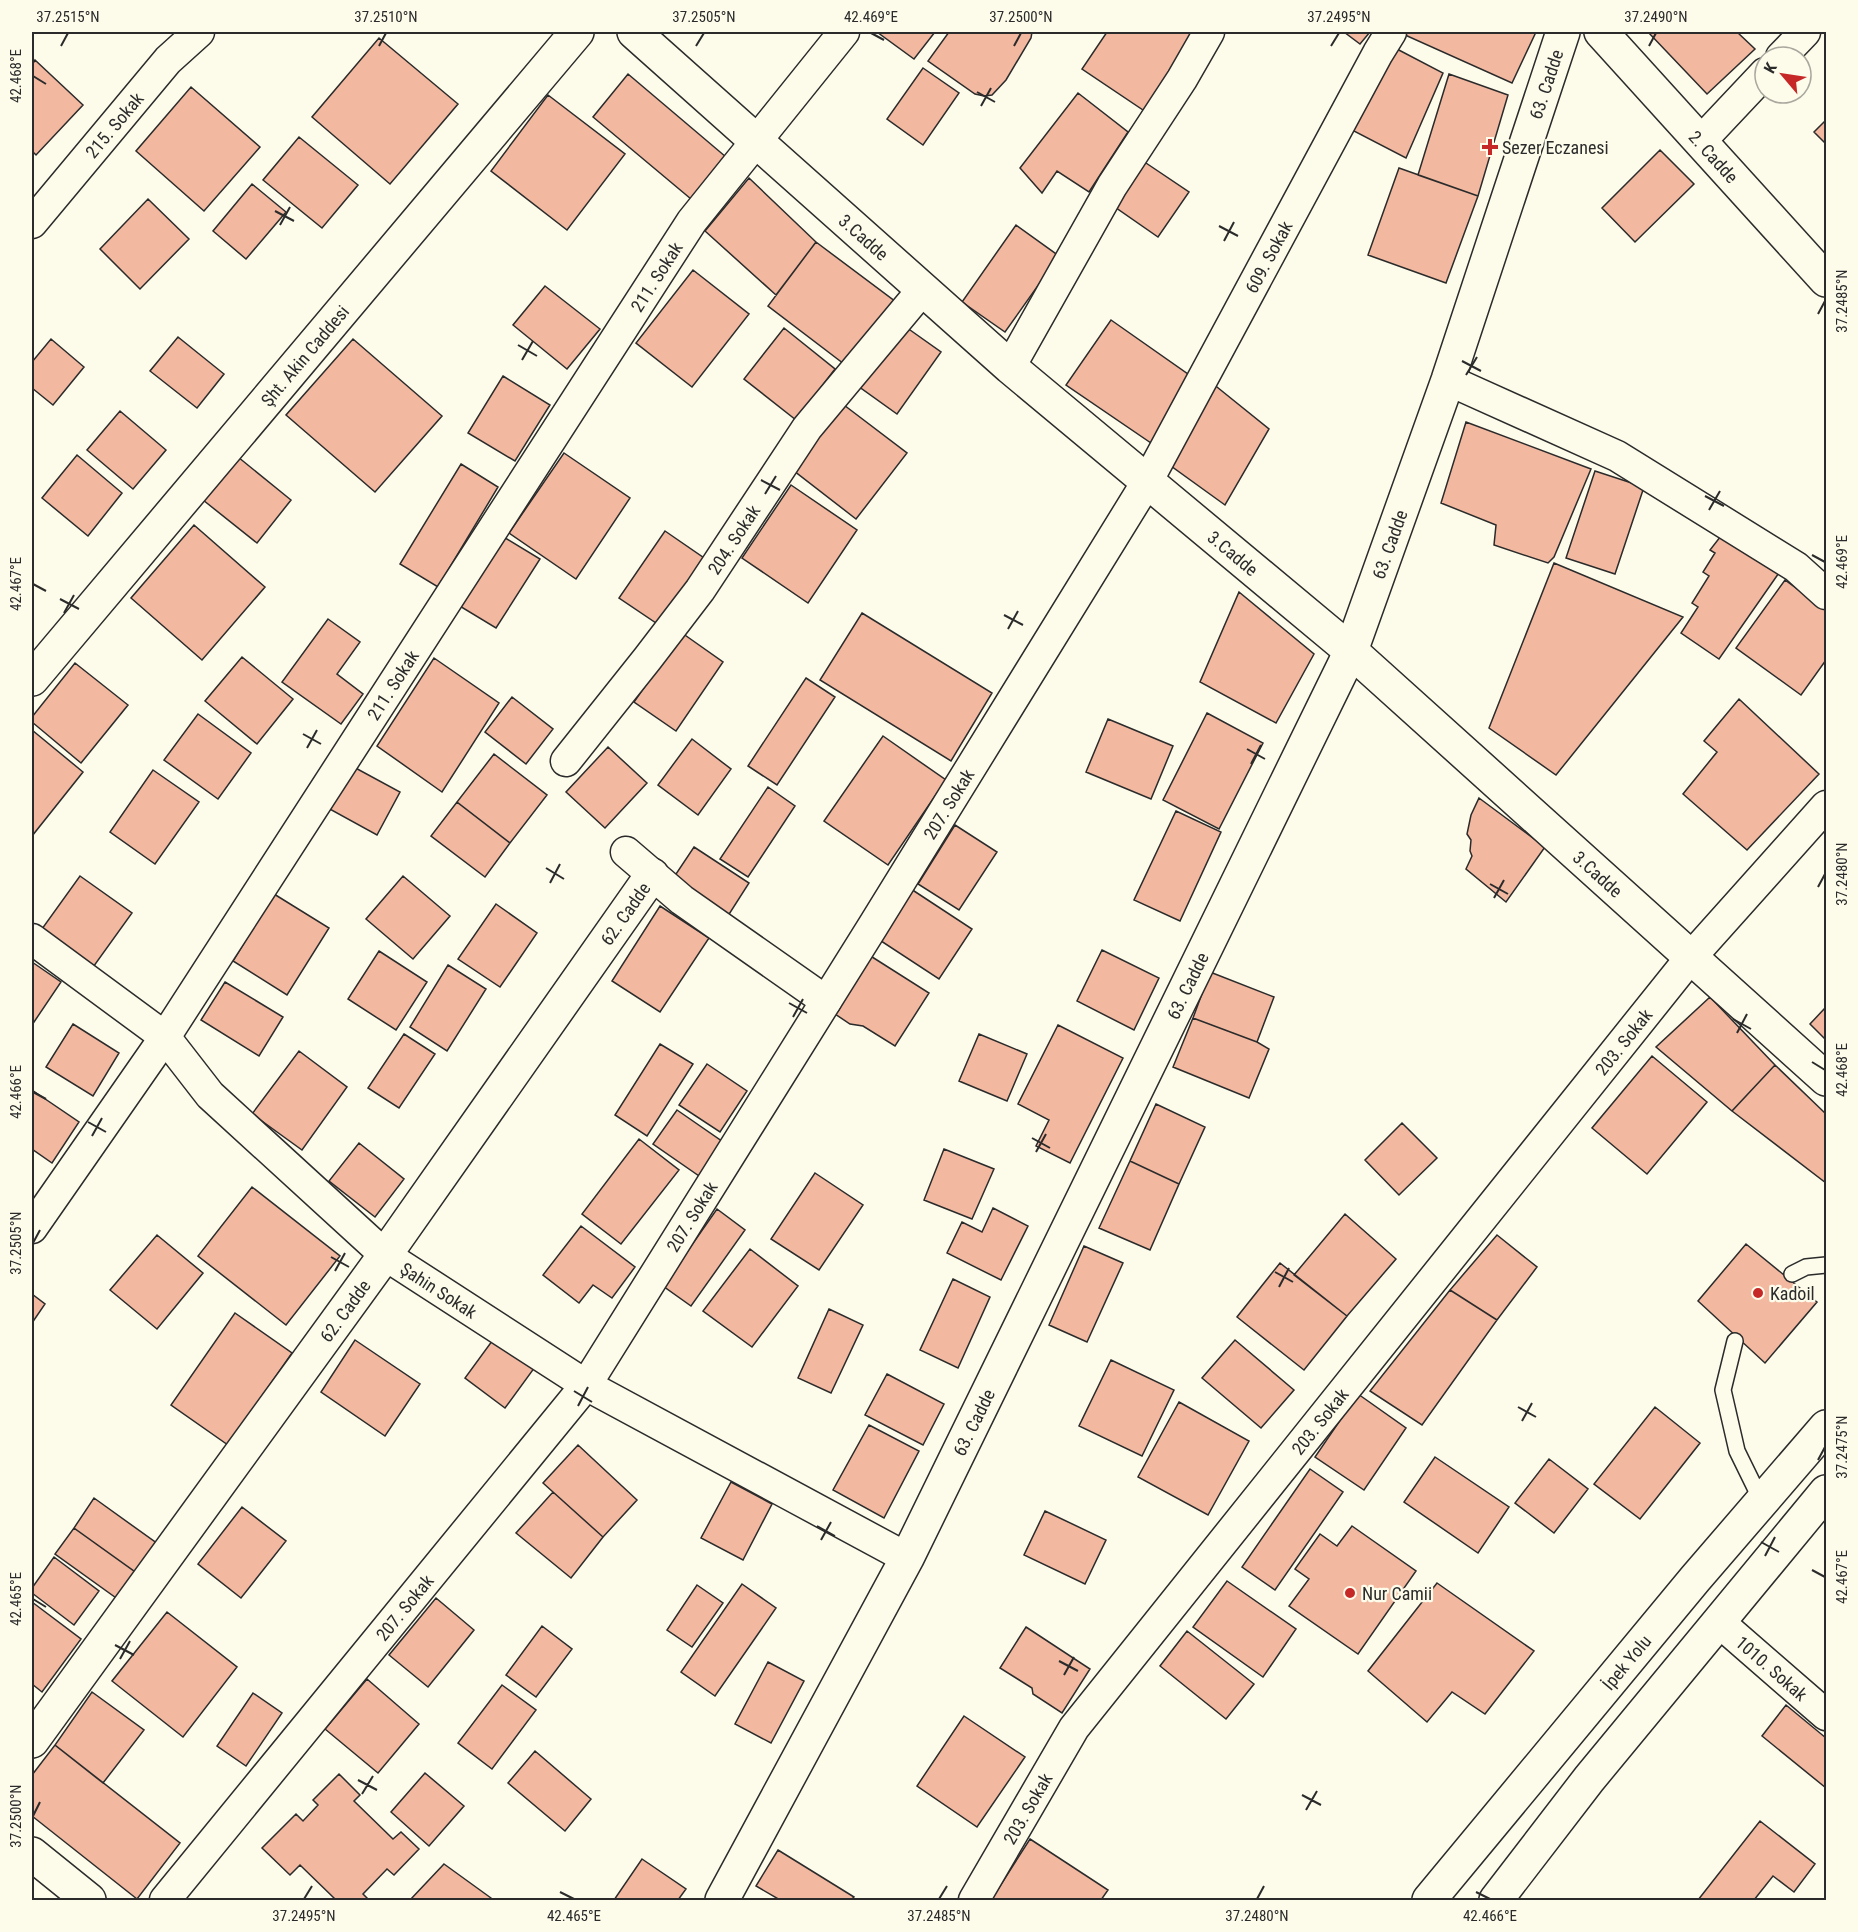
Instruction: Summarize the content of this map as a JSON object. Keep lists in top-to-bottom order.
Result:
{
  "streets": {
    "main road": [
      "63. Cadde",
      "2. Cadde",
      "3.Cadde",
      "Şht. Akin Caddesi",
      "62. Cadde",
      "İpek Yolu"
    ],
    "street": [
      "215. Sokak",
      "609. Sokak",
      "211. Sokak",
      "204. Sokak",
      "207. Sokak",
      "203. Sokak",
      "Şahin Sokak",
      "1010. Sokak"
    ]
  },
  "crossings": [
    ["63. Cadde", "3.Cadde"],
    ["63. Cadde", "Şahin Sokak"],
    ["3.Cadde", "609. Sokak"],
    ["3.Cadde", "211. Sokak"],
    ["3.Cadde", "204. Sokak"],
    ["3.Cadde", "207. Sokak"],
    ["3.Cadde", "203. Sokak"],
    ["609. Sokak", "207. Sokak"],
    ["211. Sokak", "Şahin Sokak"],
    ["207. Sokak", "Şahin Sokak"],
    ["62. Cadde", "Şahin Sokak"]
  ],
  "places": {
    "health": ["Sezer Eczanesi"],
    "other": ["Kadoil", "Nur Camii"]
  },
  "north": "top left",
  "coordinates": [
    "37.2515°N",
    "37.2510°N",
    "37.2505°N",
    "42.469°E",
    "37.2500°N",
    "37.2495°N",
    "37.2490°N",
    "42.468°E",
    "37.2485°N",
    "42.467°E",
    "37.2480°N",
    "42.466°E",
    "37.2475°N",
    "42.465°E"
  ]
}
